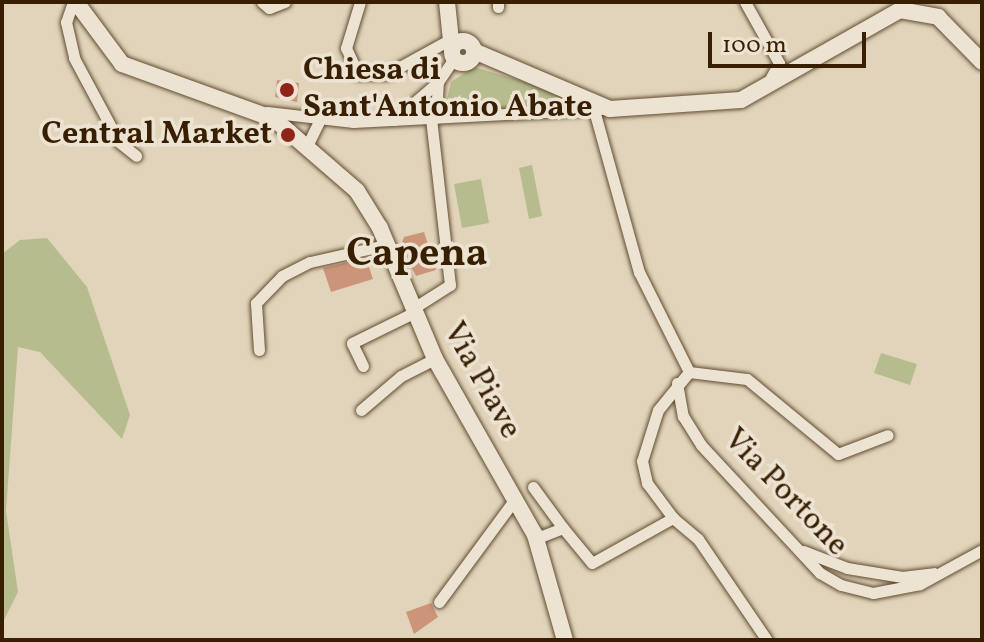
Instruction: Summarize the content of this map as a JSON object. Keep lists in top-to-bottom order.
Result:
{
  "streets": {
    "main road": ["Via Piave"],
    "street": ["Via Portone"]
  },
  "districts": ["Capena"],
  "places": ["Chiesa di Sant'Antonio Abate", "Central Market"],
  "scale_bar": "100 m"
}
